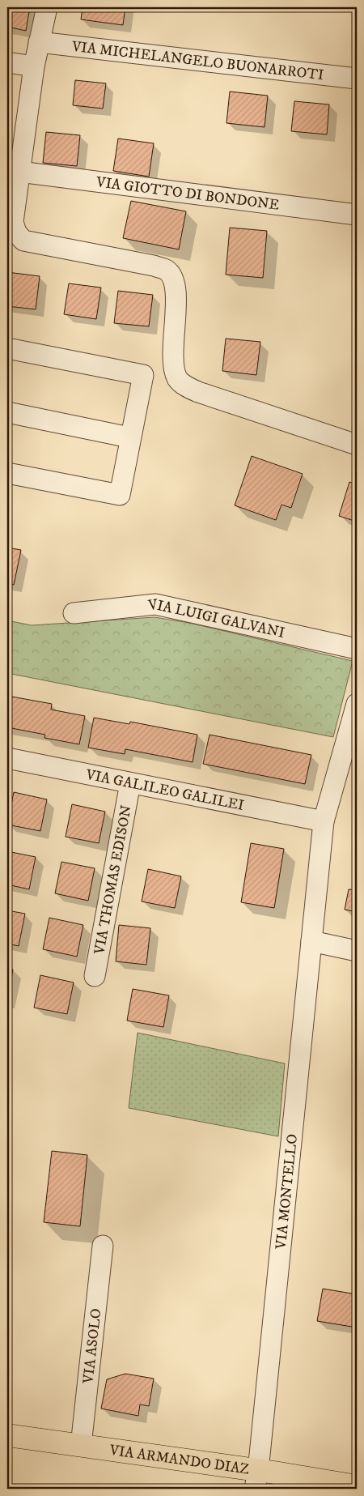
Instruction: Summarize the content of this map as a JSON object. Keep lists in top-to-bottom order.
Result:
{
  "streets": {
    "main road": ["VIA ARMANDO DIAZ"],
    "street": [
      "VIA MICHELANGELO BUONARROTI",
      "VIA GIOTTO DI BONDONE",
      "VIA LUIGI GALVANI",
      "VIA GALILEO GALILEI",
      "VIA THOMAS EDISON",
      "VIA MONTELLO",
      "VIA ASOLO"
    ]
  },
  "crossings": [
    ["VIA GALILEO GALILEI", "VIA THOMAS EDISON"],
    ["VIA GALILEO GALILEI", "VIA MONTELLO"],
    ["VIA MONTELLO", "VIA ARMANDO DIAZ"],
    ["VIA ASOLO", "VIA ARMANDO DIAZ"]
  ]
}
